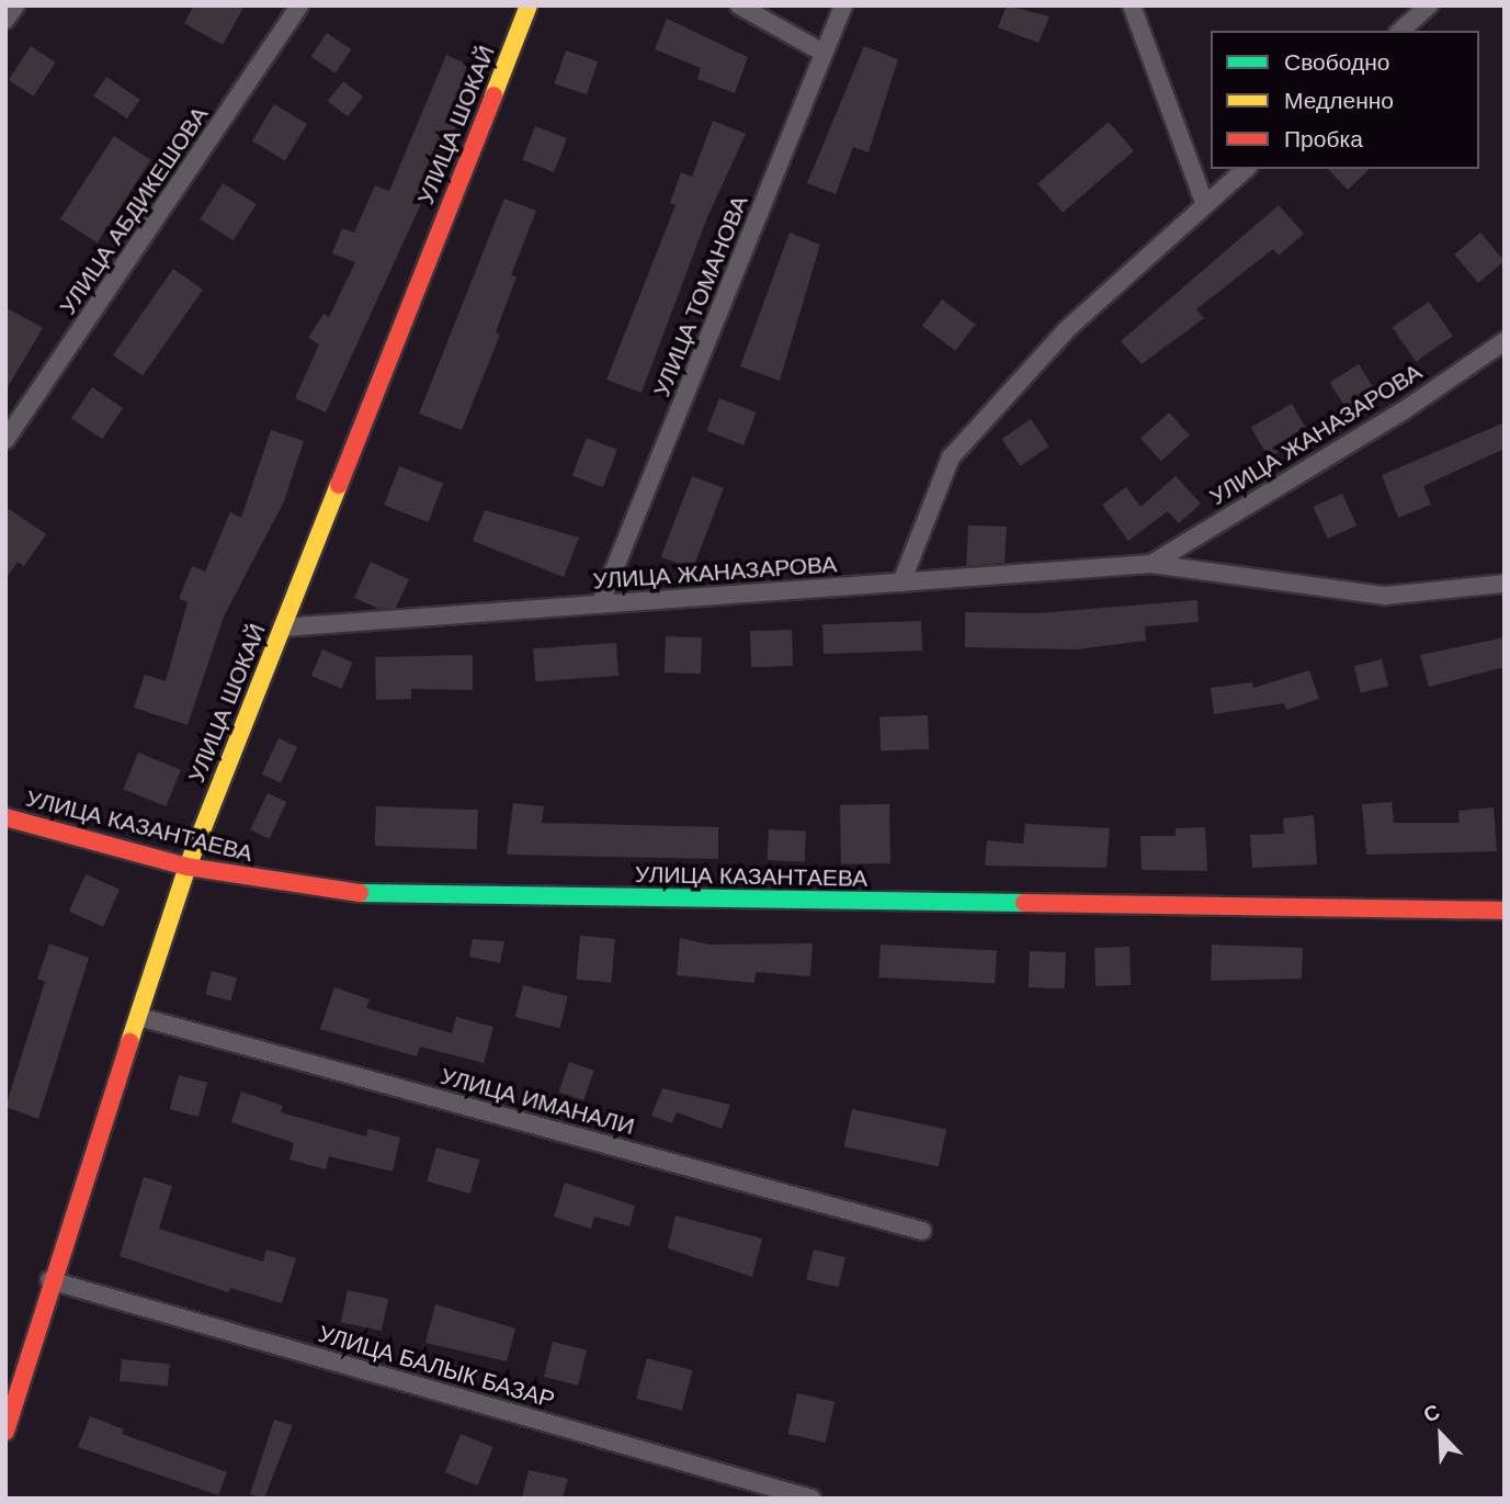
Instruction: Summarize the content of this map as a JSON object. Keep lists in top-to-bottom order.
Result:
{
  "streets": {
    "street": [
      "УЛИЦА ШОКАЙ",
      "УЛИЦА АБДИКЕШОВА",
      "УЛИЦА ТОМАНОВА",
      "УЛИЦА ЖАНАЗАРОВА",
      "УЛИЦА КАЗАНТАЕВА",
      "УЛИЦА ИМАНАЛИ",
      "УЛИЦА БАЛЫК БАЗАР"
    ]
  },
  "crossings": [
    ["УЛИЦА ШОКАЙ", "УЛИЦА ЖАНАЗАРОВА"],
    ["УЛИЦА ШОКАЙ", "УЛИЦА КАЗАНТАЕВА"],
    ["УЛИЦА ШОКАЙ", "УЛИЦА ИМАНАЛИ"],
    ["УЛИЦА ШОКАЙ", "УЛИЦА БАЛЫК БАЗАР"],
    ["УЛИЦА ТОМАНОВА", "УЛИЦА ЖАНАЗАРОВА"]
  ],
  "legend": ["Свободно", "Медленно", "Пробка"],
  "north": "top left"
}
